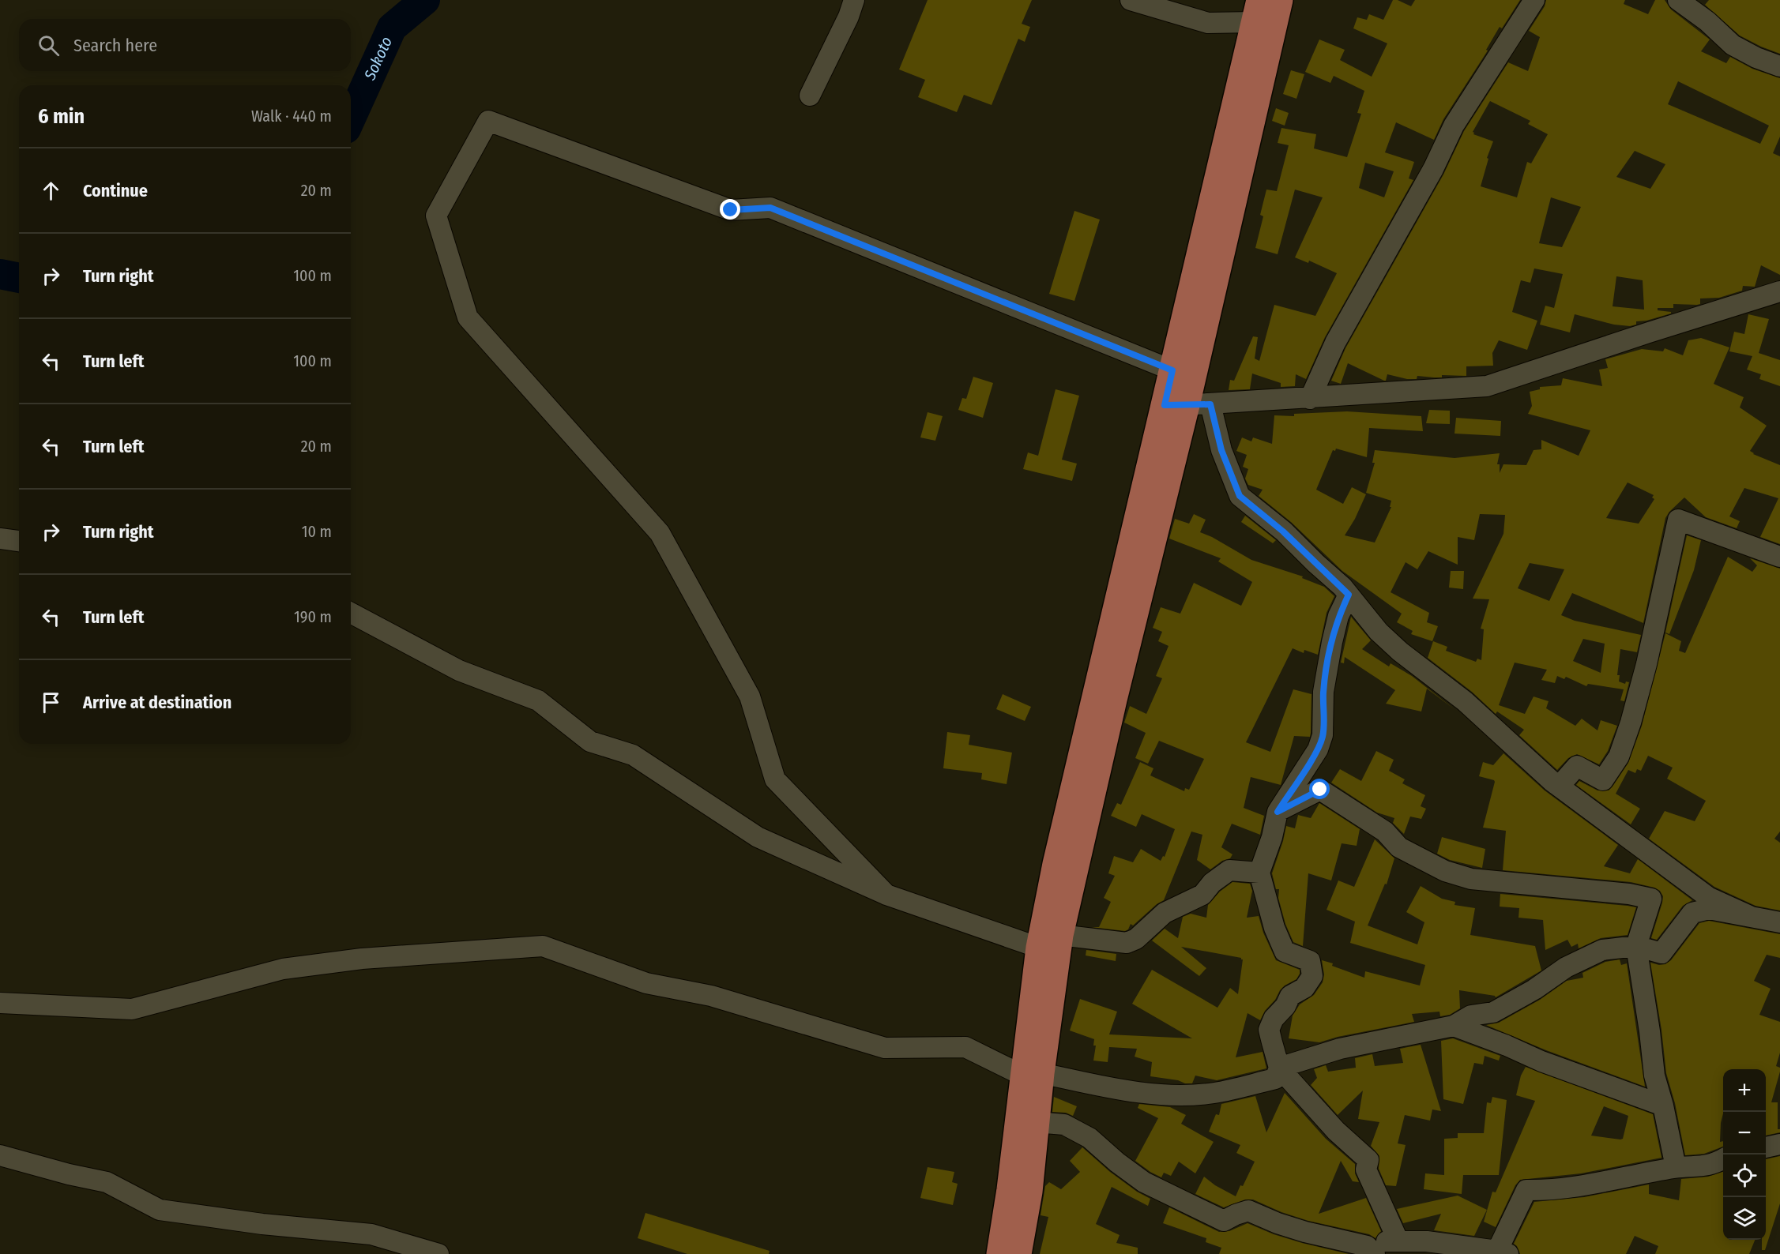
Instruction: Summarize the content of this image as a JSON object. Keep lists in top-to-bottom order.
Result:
{
  "water": ["Sokoto"],
  "page": {
    "search": "Search here",
    "heading": ["6 min", "Walk · 440 m"],
    "list": [
      ["Continue", "20 m"],
      ["Turn right", "100 m"],
      ["Turn left", "100 m"],
      ["Turn left", "20 m"],
      ["Turn right", "10 m"],
      ["Turn left", "190 m"],
      "Arrive at destination"
    ],
    "map_buttons": ["+", "−"]
  }
}
